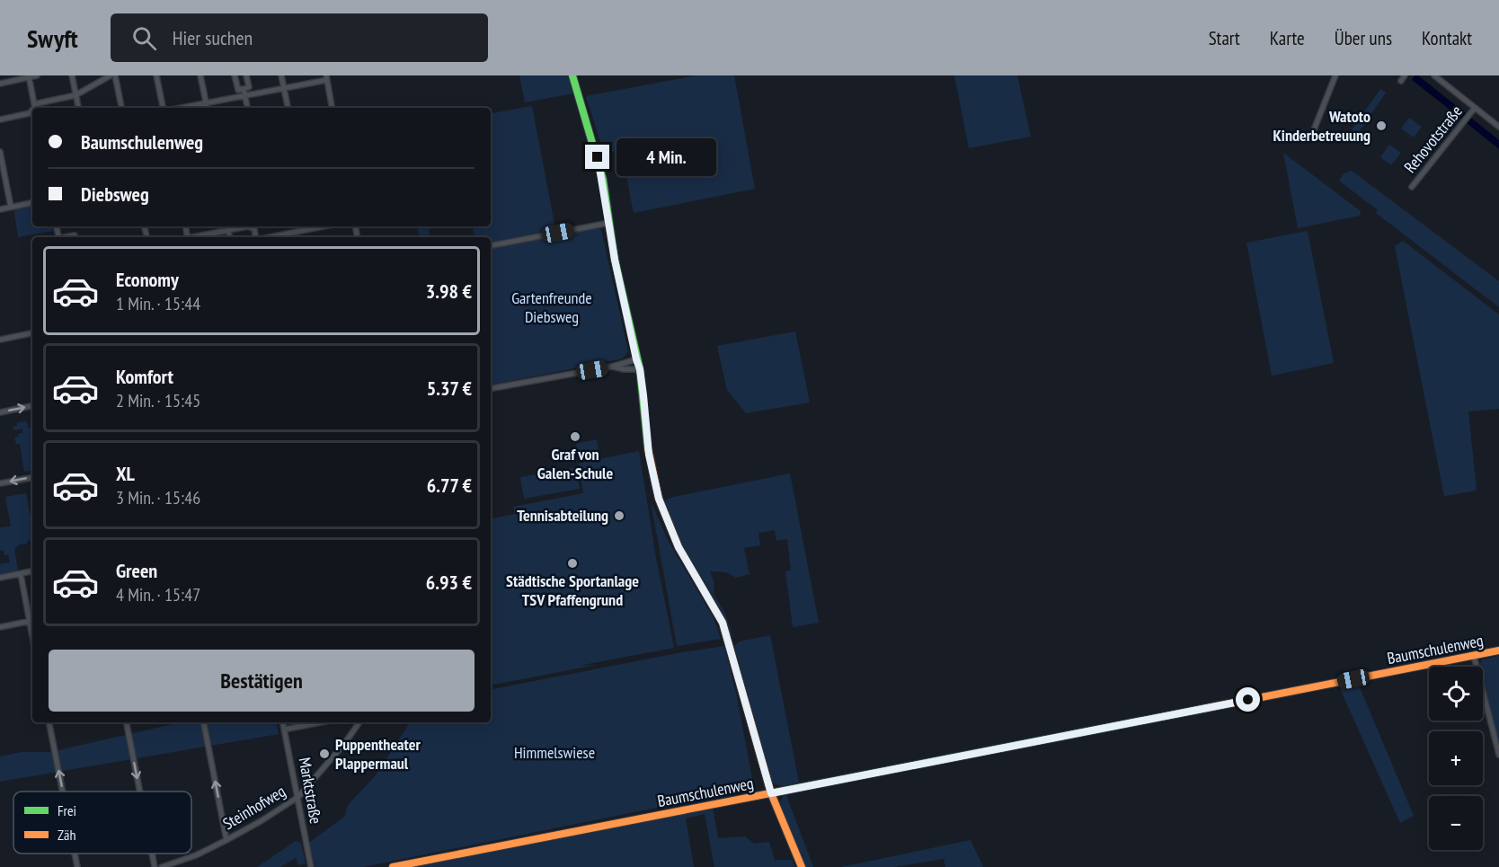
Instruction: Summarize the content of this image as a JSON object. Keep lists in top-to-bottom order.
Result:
{
  "streets": {
    "street": [
      "Rehovotstraße",
      "Baumschulenweg",
      "Marktstraße",
      "Steinhofweg"
    ]
  },
  "crossings": [
    ["Marktstraße", "Steinhofweg"]
  ],
  "parks": ["Gartenfreunde Diebsweg", "Himmelswiese"],
  "places": [
    "Watoto Kinderbetreuung",
    "Graf von Galen-Schule",
    "Tennisabteilung",
    "Städtische Sportanlage TSV Pfaffengrund",
    "Puppentheater Plappermaul"
  ],
  "legend": ["Frei", "Zäh"],
  "page": {
    "header": "Swyft",
    "search": "Hier suchen",
    "nav": [
      "Start",
      "Karte",
      "Über uns",
      "Kontakt"
    ],
    "banner": ["Baumschulenweg", "Diebsweg"],
    "bubble": "4 Min.",
    "list": [
      {
        "name": "Economy",
        "note": "1 Min. · 15:44",
        "value": "3.98 €"
      },
      {
        "name": "Komfort",
        "note": "2 Min. · 15:45",
        "value": "5.37 €"
      },
      {
        "name": "XL",
        "note": "3 Min. · 15:46",
        "value": "6.77 €"
      },
      {
        "name": "Green",
        "note": "4 Min. · 15:47",
        "value": "6.93 €"
      }
    ],
    "buttons": "Bestätigen",
    "map_buttons": ["+", "−"]
  }
}
